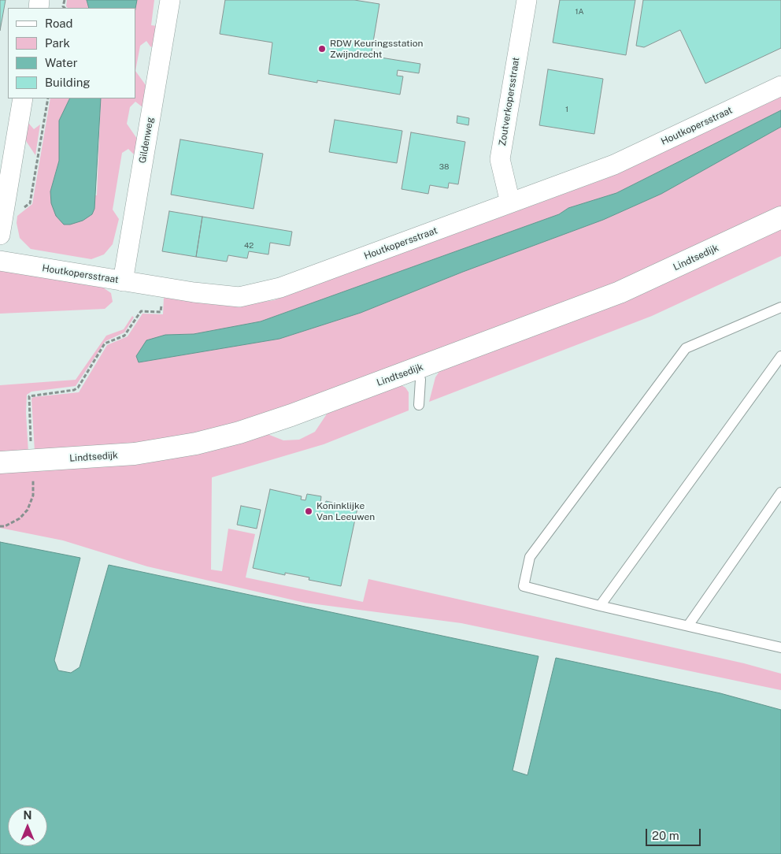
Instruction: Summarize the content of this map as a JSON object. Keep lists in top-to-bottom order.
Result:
{
  "streets": {
    "street": [
      "Zoutverkopersstraat",
      "Houtkopersstraat",
      "Gildenweg",
      "Lindtsedijk"
    ]
  },
  "crossings": [
    ["Zoutverkopersstraat", "Houtkopersstraat"],
    ["Houtkopersstraat", "Gildenweg"]
  ],
  "places": ["RDW Keuringsstation Zwijndrecht", "Koninklijke Van Leeuwen"],
  "house_numbers": [
    "1A",
    "1",
    "38",
    "42"
  ],
  "legend": [
    "Road",
    "Park",
    "Water",
    "Building"
  ],
  "scale_bar": "20 m",
  "north": "top"
}
